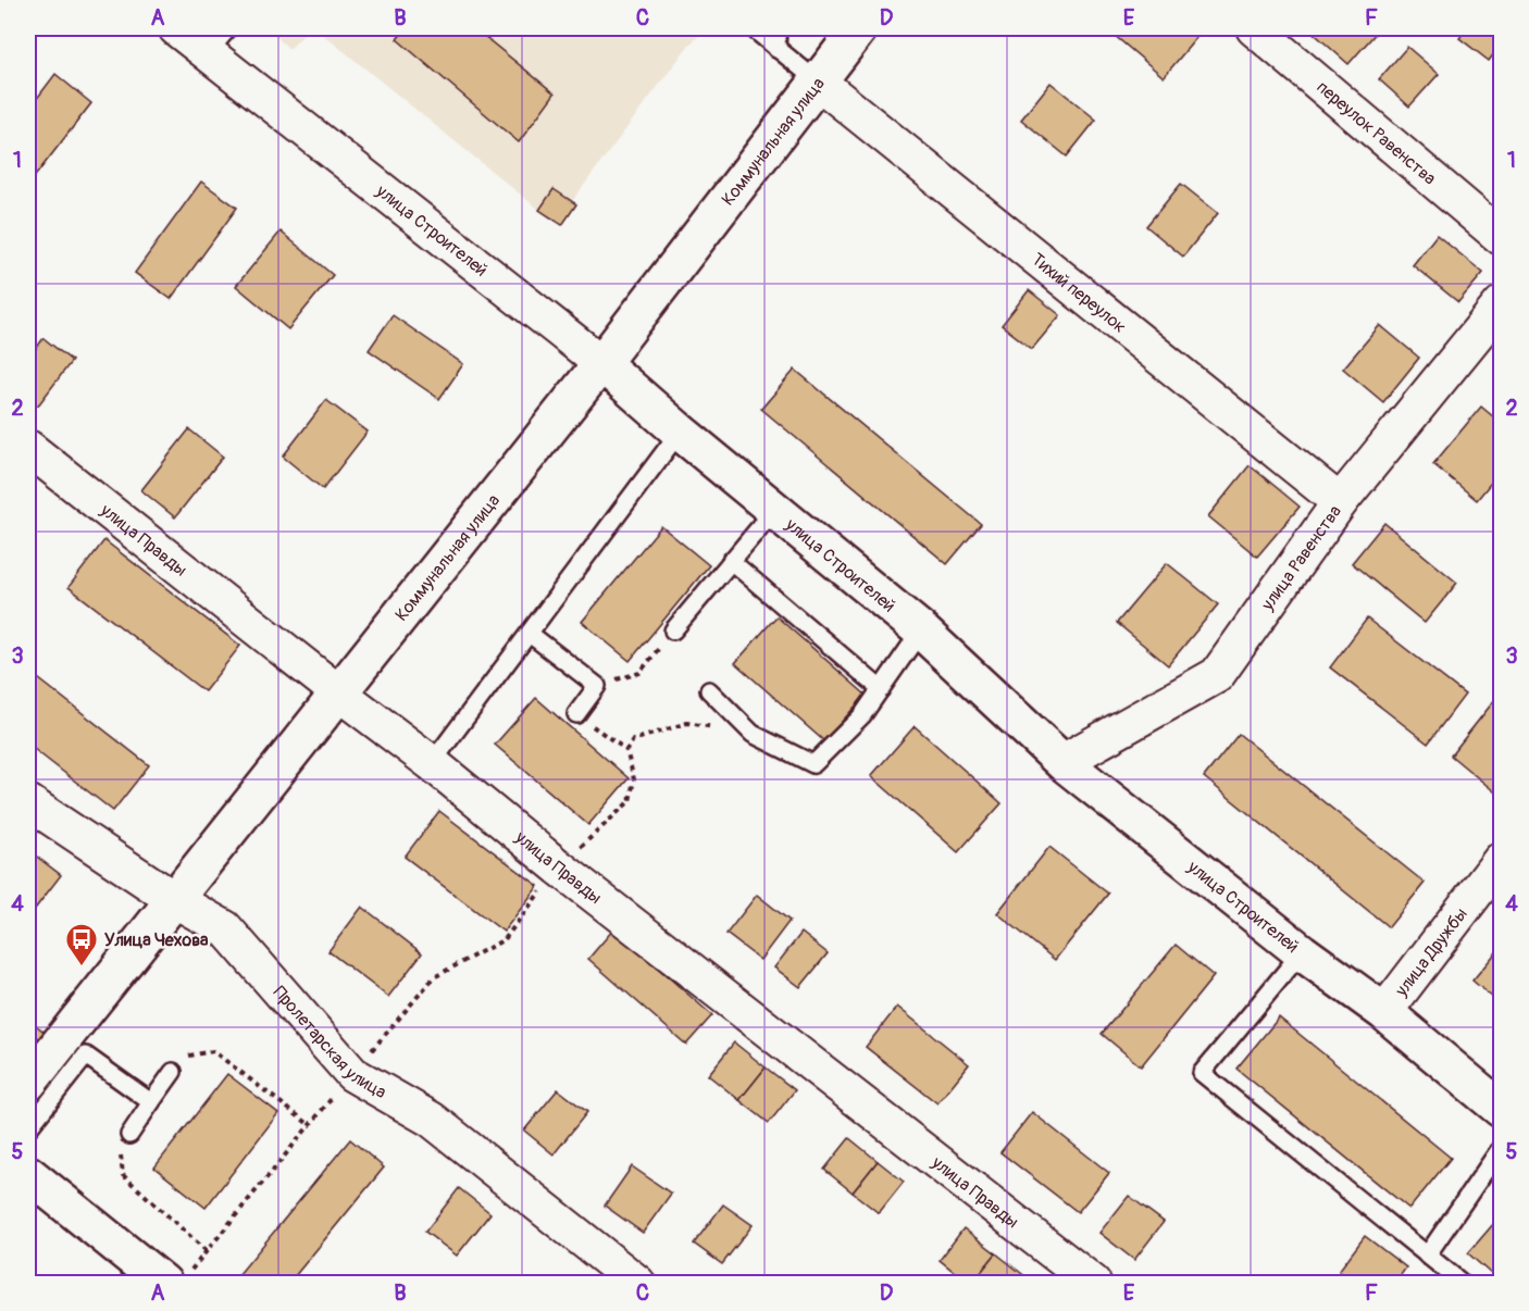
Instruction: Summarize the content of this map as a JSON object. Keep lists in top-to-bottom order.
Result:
{
  "streets": {
    "street": [
      "переулок Равенства",
      "Коммунальная улица",
      "улица Строителей",
      "Тихий переулок",
      "улица Правды",
      "улица Равенства",
      "улица Дружбы",
      "Пролетарская улица"
    ]
  },
  "crossings": [
    ["Коммунальная улица", "улица Строителей"],
    ["Коммунальная улица", "Тихий переулок"],
    ["Коммунальная улица", "улица Правды"],
    ["Коммунальная улица", "Пролетарская улица"],
    ["улица Строителей", "улица Равенства"],
    ["улица Строителей", "улица Дружбы"],
    ["Тихий переулок", "улица Равенства"]
  ],
  "places": {
    "bus stop": ["Улица Чехова"]
  },
  "grid": {
    "columns": [
      "A",
      "B",
      "C",
      "D",
      "E",
      "F"
    ],
    "rows": [
      "1",
      "2",
      "3",
      "4",
      "5"
    ]
  }
}
